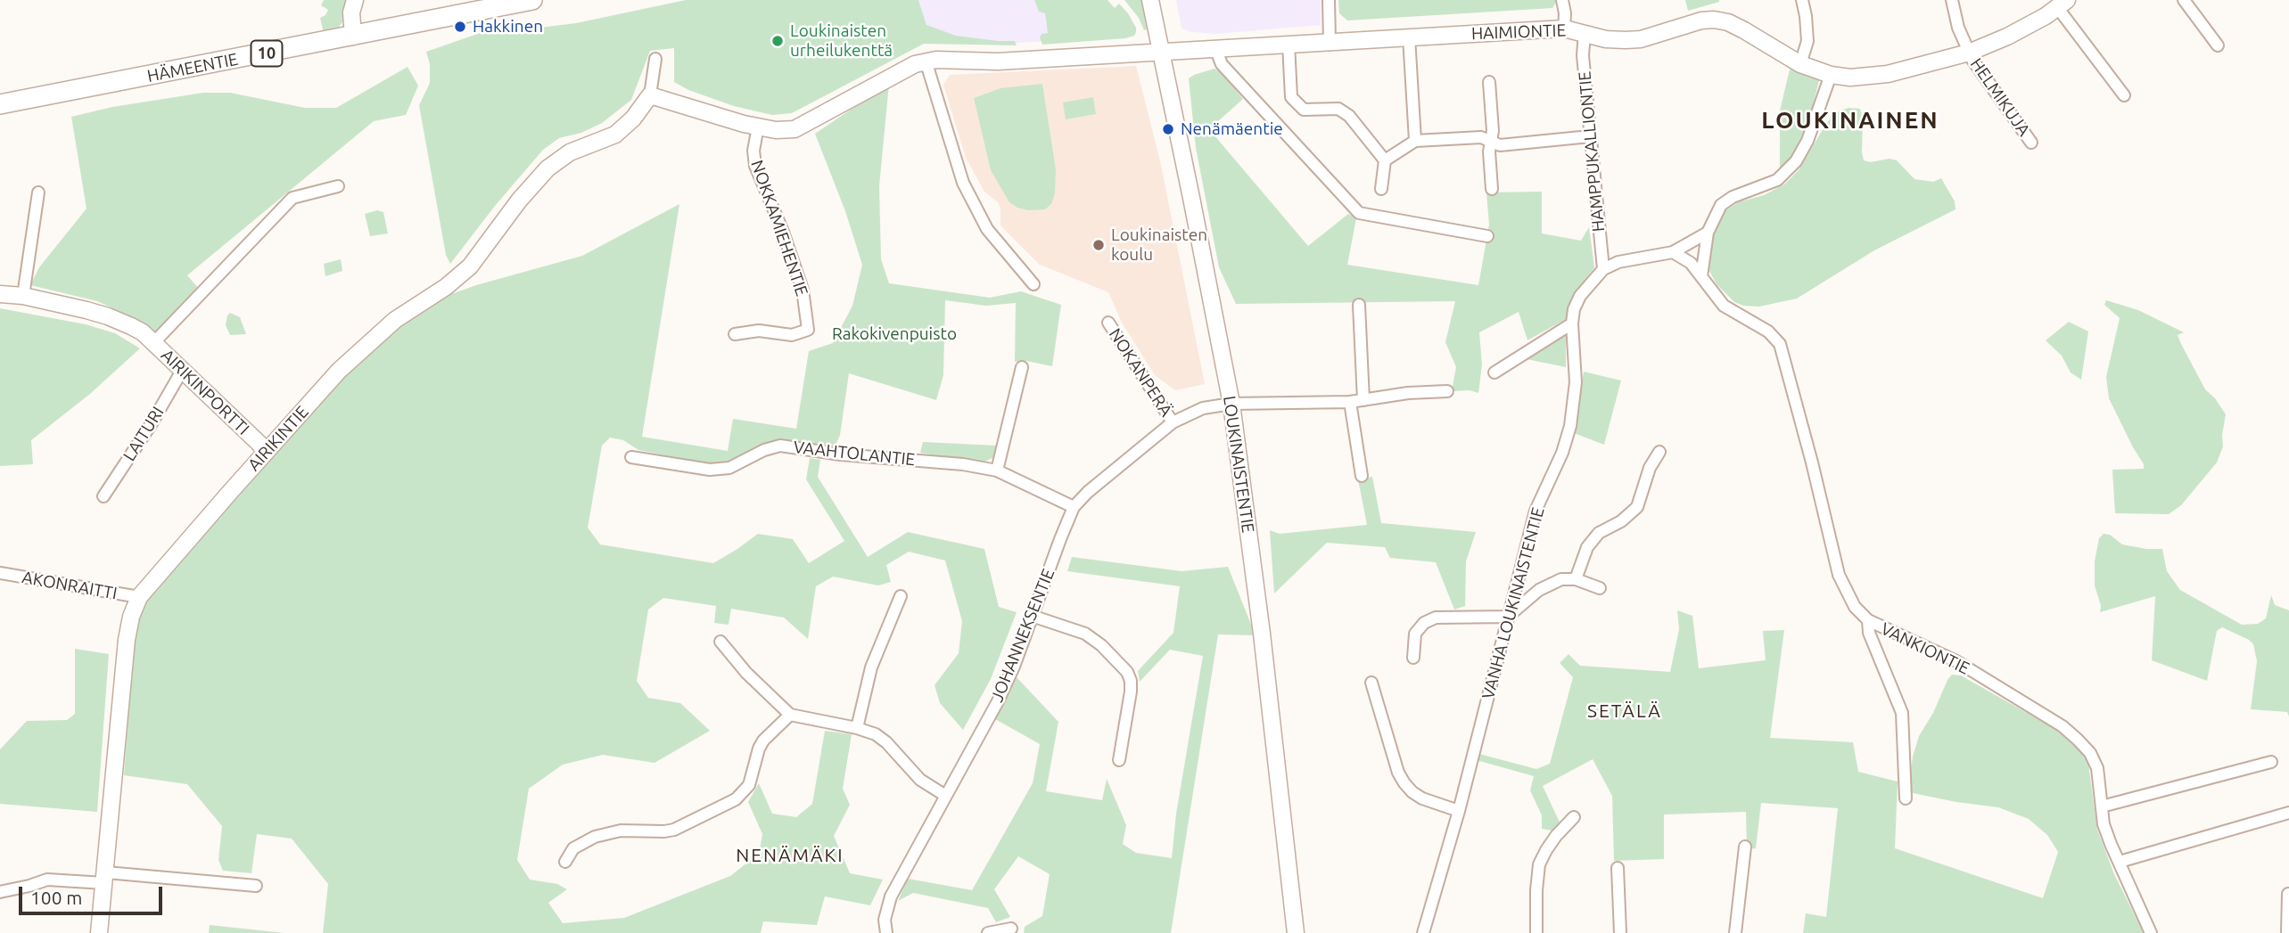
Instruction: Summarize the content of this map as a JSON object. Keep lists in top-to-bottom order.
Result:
{
  "streets": {
    "highway": ["10", "HÄMEENTIE"],
    "street": [
      "HAIMIONTIE",
      "HELMIKUJA",
      "HAMPPUKALLIONTIE",
      "NOKKAMIEHENTIE",
      "NOKANPERÄ",
      "AIRIKINPORTTI",
      "LAITURI",
      "AIRIKINTIE",
      "VAAHTOLANTIE",
      "LOUKINAISTENTIE",
      "AKONRAITTI",
      "VANHA LOUKINAISTENTIE",
      "JOHANNEKSENTIE",
      "VANKIONTIE"
    ]
  },
  "crossings": [
    ["HAIMIONTIE", "HELMIKUJA"],
    ["HAIMIONTIE", "HAMPPUKALLIONTIE"],
    ["HAIMIONTIE", "LOUKINAISTENTIE"],
    ["HAMPPUKALLIONTIE", "VANHA LOUKINAISTENTIE"],
    ["NOKANPERÄ", "JOHANNEKSENTIE"],
    ["AIRIKINPORTTI", "LAITURI"],
    ["AIRIKINPORTTI", "AIRIKINTIE"],
    ["AIRIKINTIE", "AKONRAITTI"],
    ["VAAHTOLANTIE", "JOHANNEKSENTIE"],
    ["LOUKINAISTENTIE", "JOHANNEKSENTIE"]
  ],
  "districts": ["LOUKINAINEN", "SETÄLÄ", "NENÄMÄKI"],
  "parks": ["Rakokivenpuisto"],
  "places": [
    "Hakkinen",
    "Loukinaisten urheilukenttä",
    "Nenämäentie",
    "Loukinaisten koulu"
  ],
  "scale_bar": "100 m"
}
